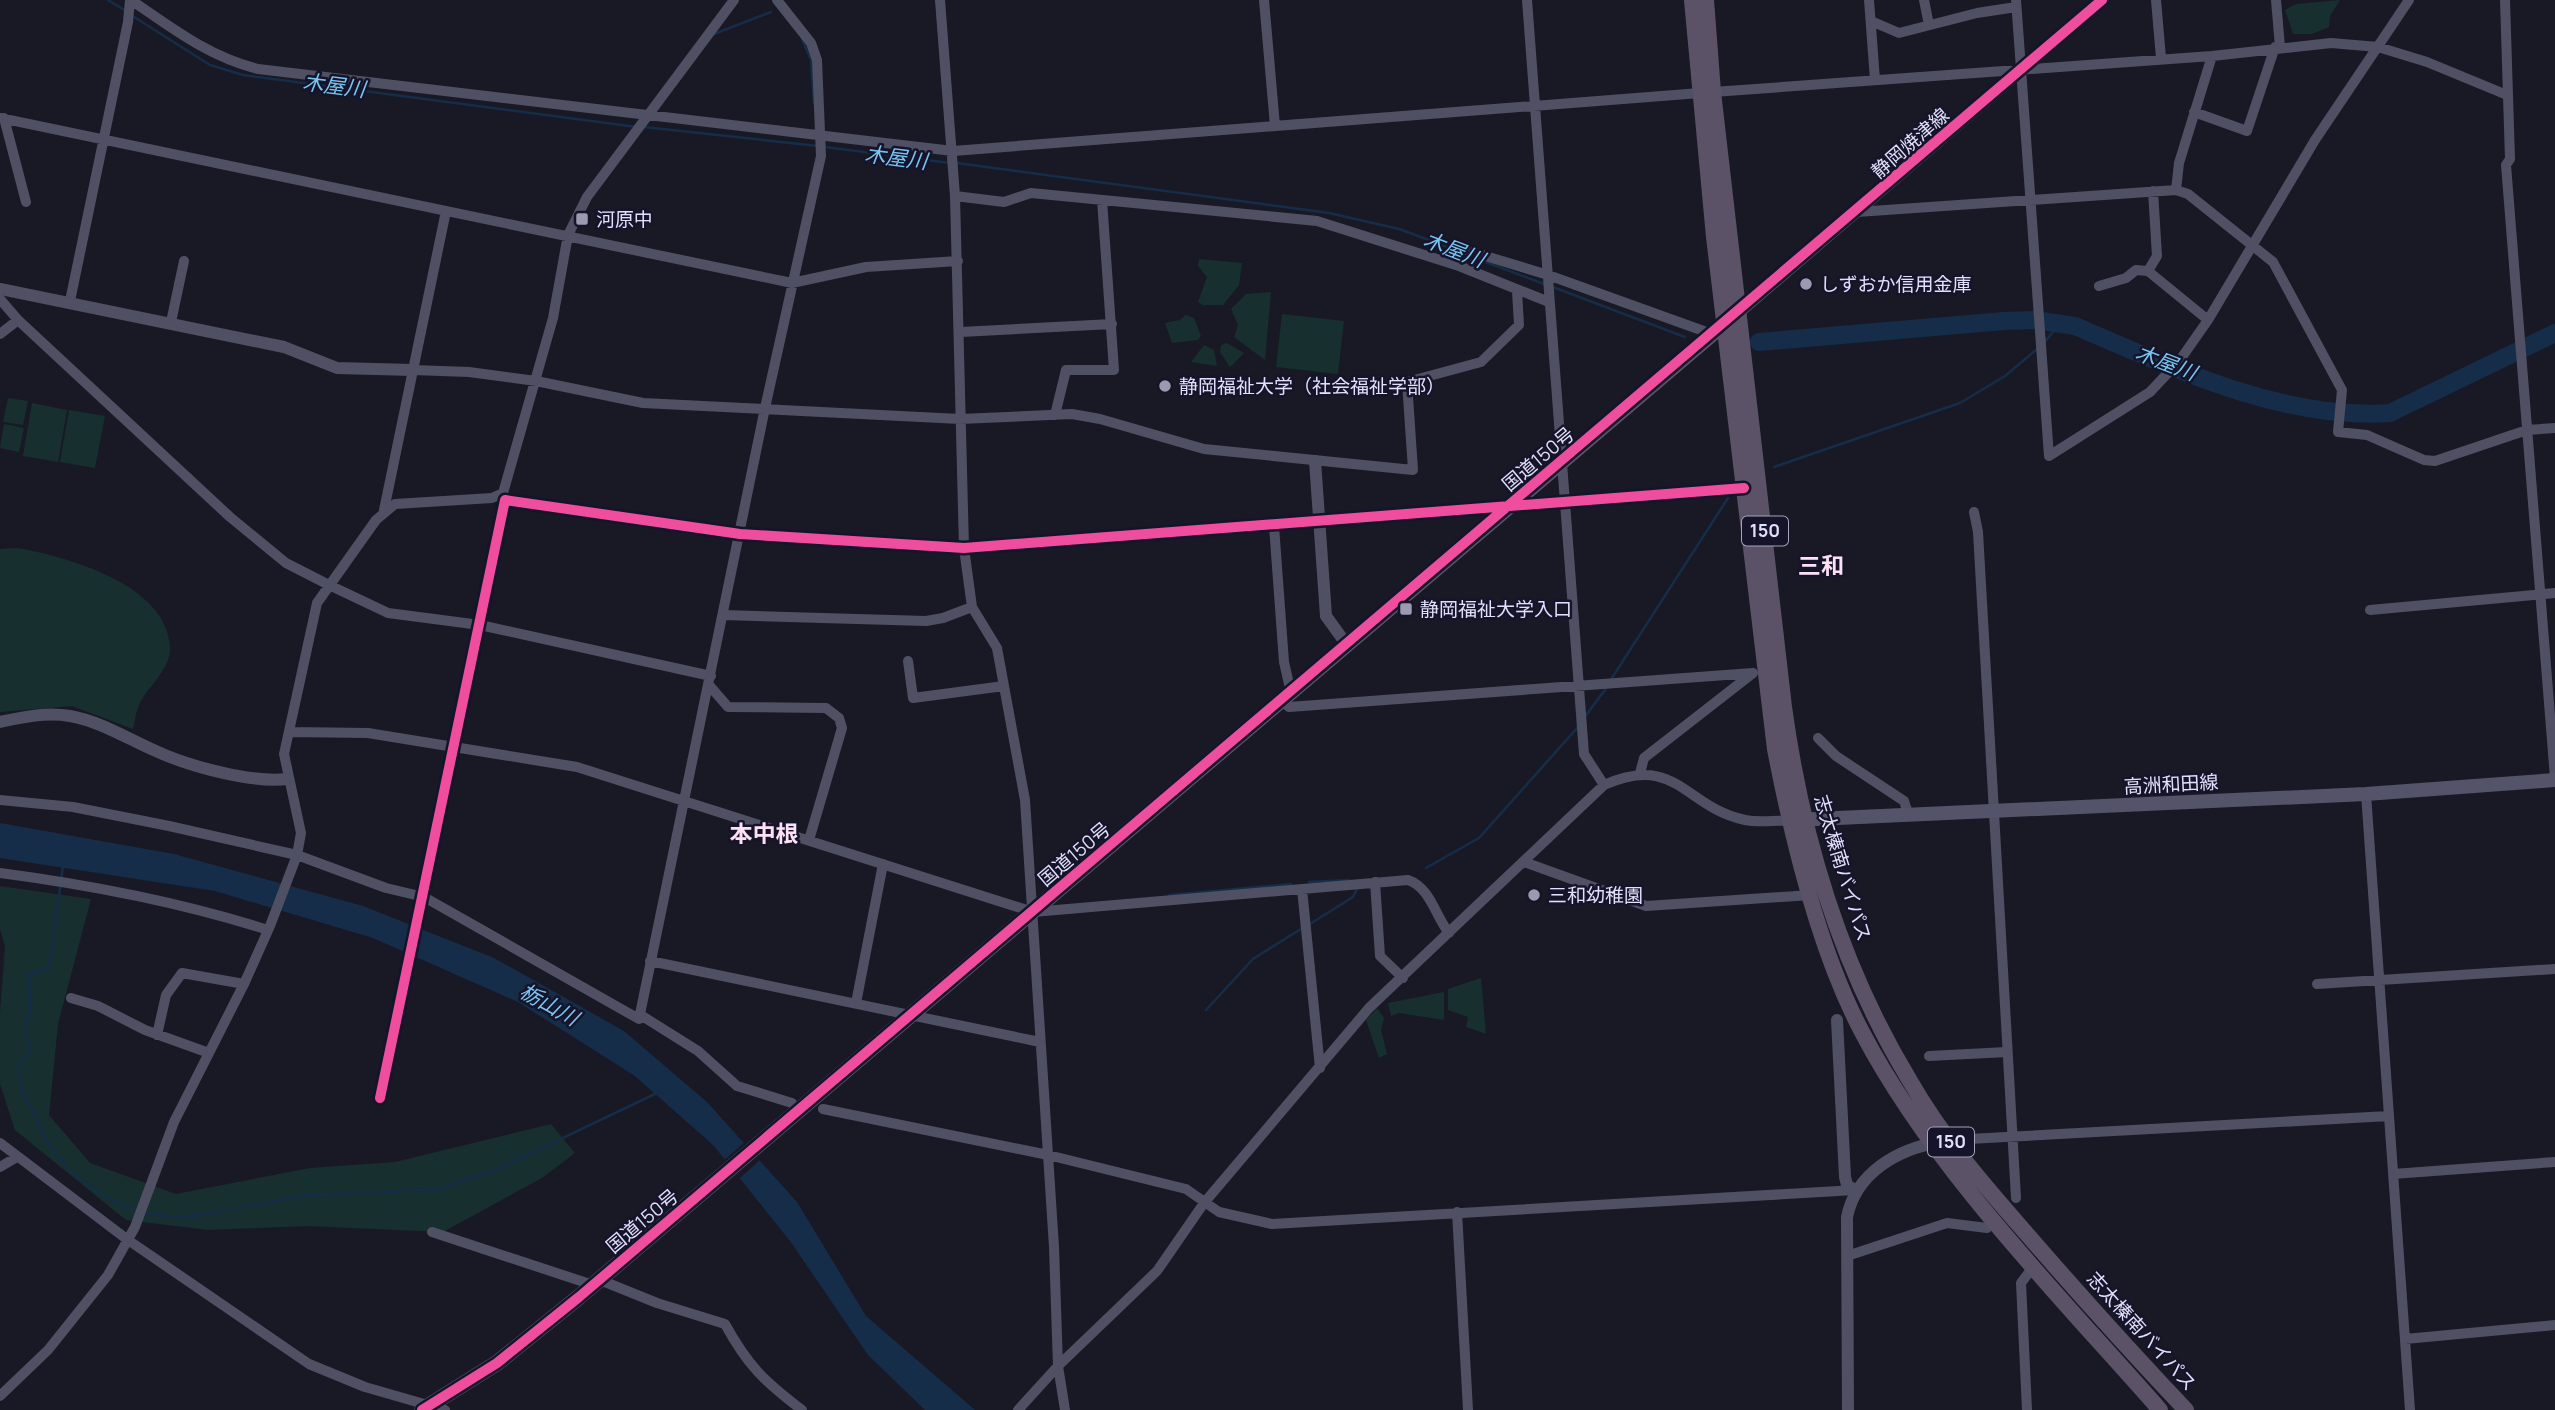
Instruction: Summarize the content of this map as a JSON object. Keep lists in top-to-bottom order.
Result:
{
  "streets": {
    "highway": ["国道150号", "150", "志太榛南バイパス"],
    "main road": ["静岡焼津線", "高洲和田線"]
  },
  "crossings": [
    ["静岡焼津線", "国道150号"],
    ["静岡焼津線", "150"],
    ["静岡焼津線", "志太榛南バイパス"],
    ["国道150号", "150"],
    ["国道150号", "志太榛南バイパス"],
    ["150", "志太榛南バイパス"],
    ["高洲和田線", "志太榛南バイパス"]
  ],
  "districts": ["三和", "本中根"],
  "water": ["木屋川", "栃山川"],
  "places": {
    "transit": ["河原中", "静岡福祉大学入口"],
    "other": ["しずおか信用金庫", "静岡福祉大学（社会福祉学部）", "三和幼稚園"]
  }
}
